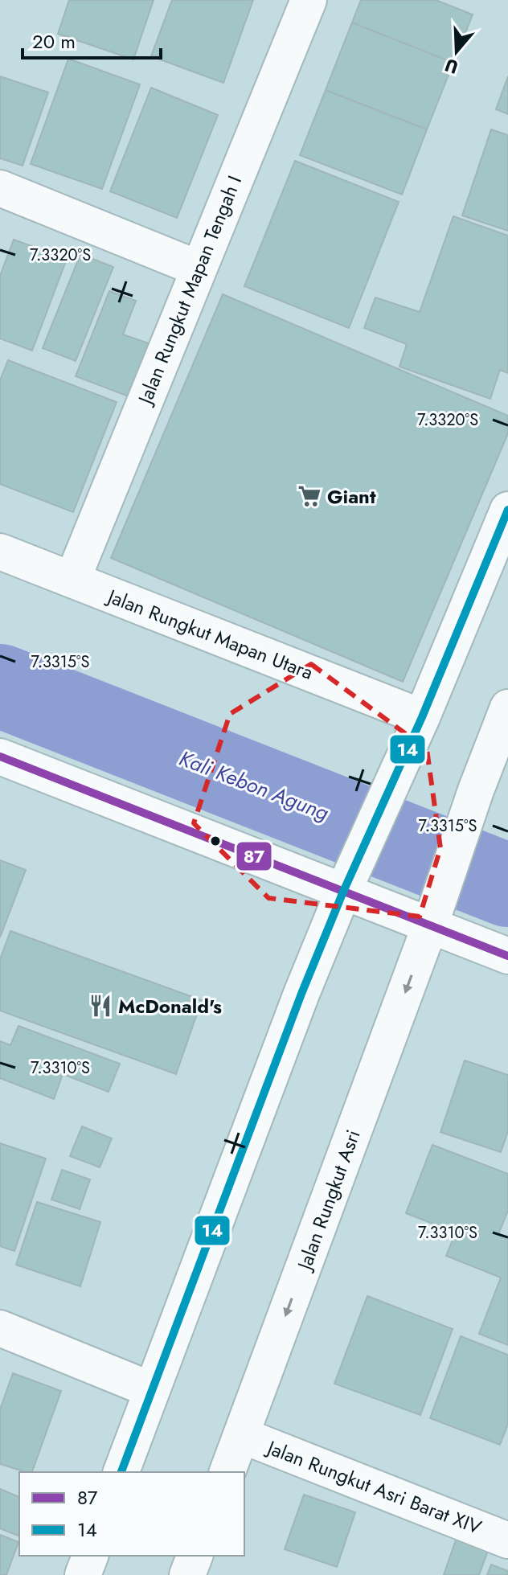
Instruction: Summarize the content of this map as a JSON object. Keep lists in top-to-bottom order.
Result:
{
  "streets": {
    "street": [
      "Jalan Rungkut Mapan Tengah I",
      "Jalan Rungkut Mapan Utara",
      "Jalan Rungkut Asri",
      "Jalan Rungkut Asri Barat XIV"
    ]
  },
  "crossings": [
    ["Jalan Rungkut Mapan Tengah I", "Jalan Rungkut Mapan Utara"],
    ["Jalan Rungkut Asri", "Jalan Rungkut Asri Barat XIV"]
  ],
  "water": ["Kali Kebon Agung"],
  "places": {
    "supermarket": ["Giant"],
    "restaurant": ["McDonald's"]
  },
  "lines": ["transit line 14", "transit line 87"],
  "legend": ["87", "14"],
  "scale_bar": "20 m",
  "north": "bottom",
  "coordinates": ["7.3320°S", "7.3315°S", "7.3310°S"]
}
